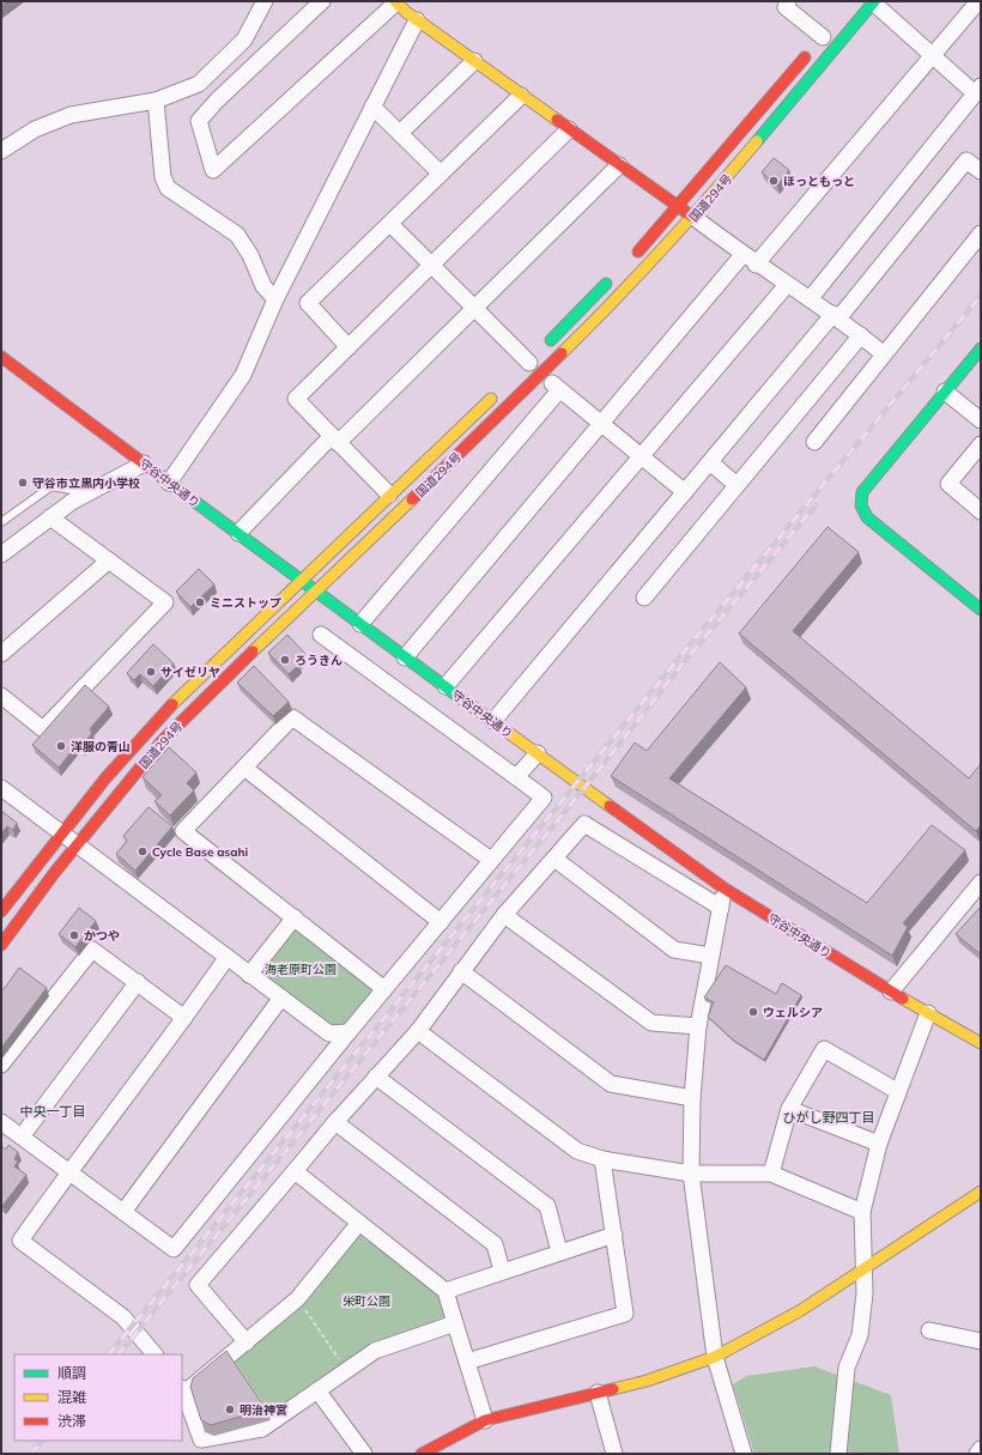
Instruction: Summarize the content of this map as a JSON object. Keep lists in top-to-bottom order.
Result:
{
  "streets": {
    "main road": ["国道294号", "守谷中央通り"]
  },
  "crossings": [
    ["国道294号", "守谷中央通り"]
  ],
  "districts": ["中央一丁目", "ひがし野四丁目"],
  "parks": ["海老原町公園", "栄町公園"],
  "places": [
    "ほっともっと",
    "守谷市立黒内小学校",
    "ミニストップ",
    "ろうきん",
    "サイゼリヤ",
    "洋服の青山",
    "Cycle Base asahi",
    "かつや",
    "ウェルシア",
    "明治神宮"
  ],
  "legend": ["順調", "混雑", "渋滞"]
}
